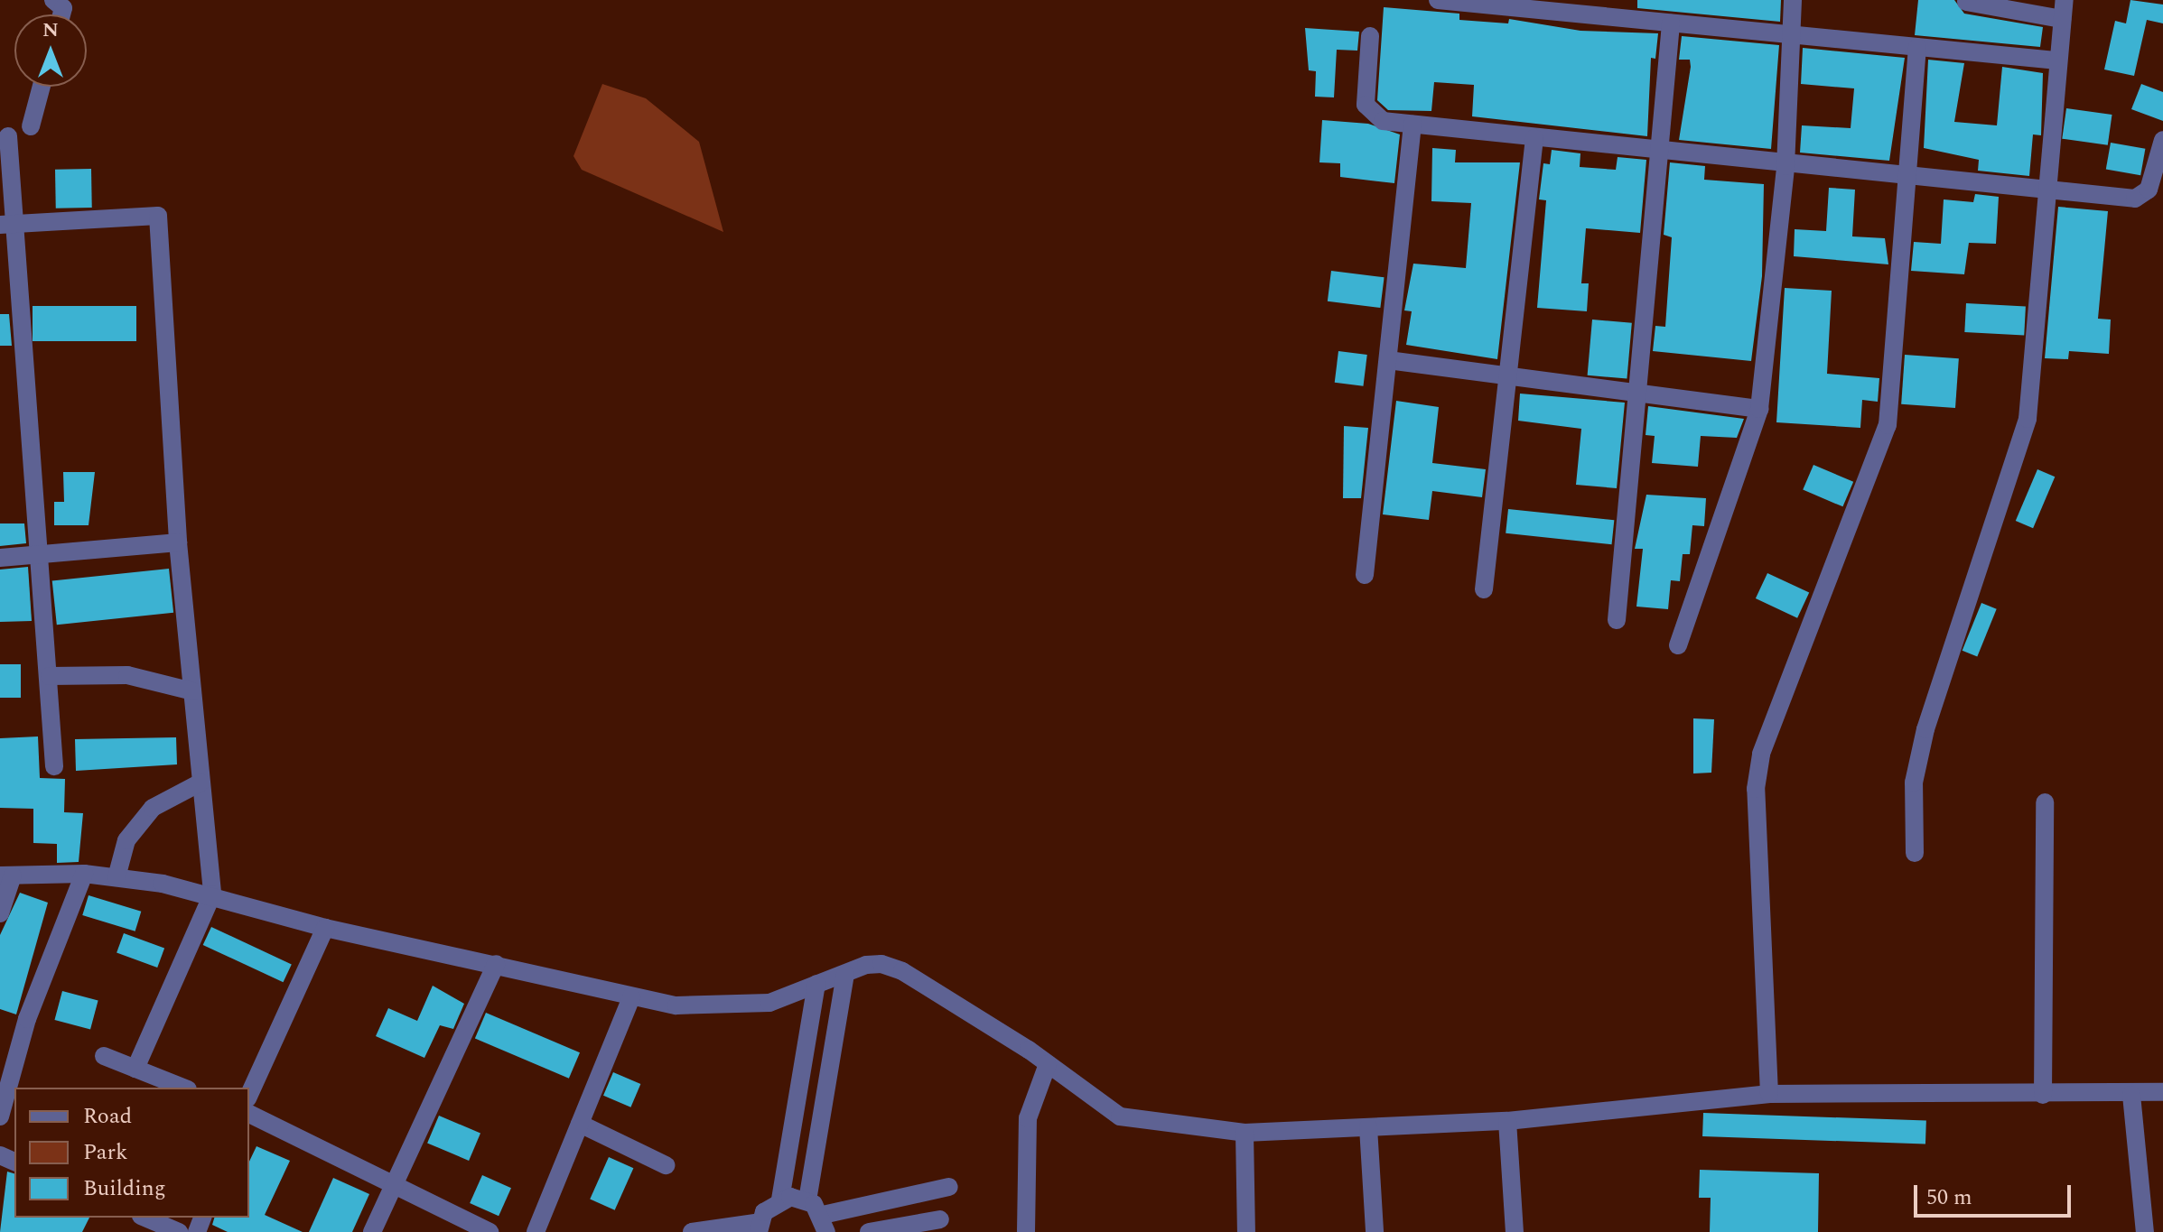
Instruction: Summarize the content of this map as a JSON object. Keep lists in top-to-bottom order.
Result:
{
  "legend": ["Road", "Park", "Building"],
  "scale_bar": "50 m",
  "north": "top"
}
